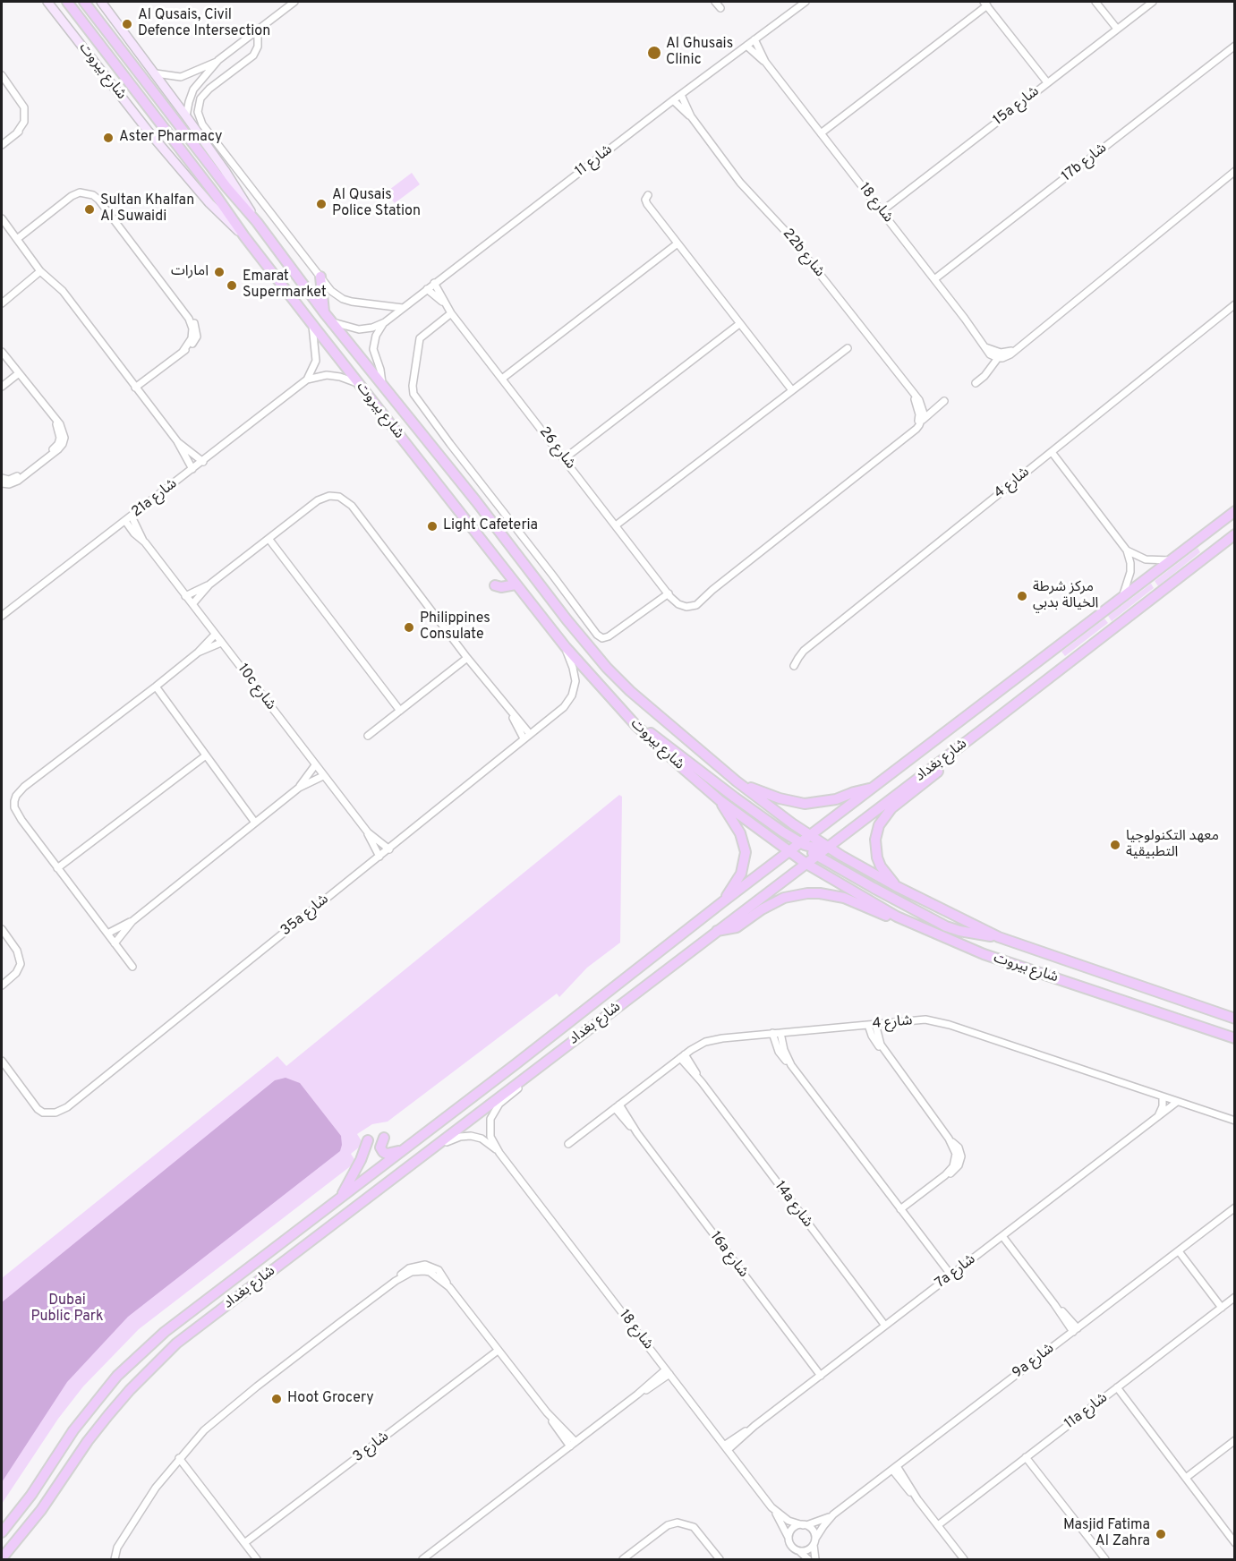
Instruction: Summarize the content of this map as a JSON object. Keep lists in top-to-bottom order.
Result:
{
  "streets": {
    "main road": ["شارع بيروت", "شارع بغداد"],
    "street": [
      "15a شارع",
      "شارع 11",
      "17b شارع",
      "شارع 18",
      "22b شارع",
      "شارع 26",
      "شارع 4",
      "21a شارع",
      "10c شارع",
      "35a شارع",
      "14a شارع",
      "16a شارع",
      "7a شارع",
      "9a شارع",
      "11a شارع",
      "شارع 3"
    ]
  },
  "crossings": [
    ["شارع بيروت", "شارع 11"],
    ["شارع بيروت", "شارع بغداد"],
    ["شارع بيروت", "35a شارع"],
    ["15a شارع", "شارع 18"],
    ["شارع 11", "شارع 18"],
    ["شارع 11", "22b شارع"],
    ["شارع 11", "شارع 26"],
    ["17b شارع", "شارع 18"],
    ["شارع 18", "شارع بغداد"],
    ["شارع 18", "7a شارع"],
    ["شارع 18", "9a شارع"],
    ["22b شارع", "شارع 26"],
    ["شارع 4", "14a شارع"],
    ["شارع 4", "16a شارع"],
    ["شارع 4", "7a شارع"],
    ["21a شارع", "10c شارع"],
    ["10c شارع", "35a شارع"],
    ["14a شارع", "7a شارع"],
    ["16a شارع", "7a شارع"]
  ],
  "parks": ["Dubai Public Park"],
  "places": [
    "Al Qusais, Civil Defence Intersection",
    "Al Ghusais Clinic",
    "Aster Pharmacy",
    "Al Qusais Police Station",
    "Sultan Khalfan Al Suwaidi",
    "امارات",
    "Emarat Supermarket",
    "Light Cafeteria",
    "مركز شرطة الخيالة بدبي",
    "Philippines Consulate",
    "معهد التكنولوجيا التطبيقية",
    "Hoot Grocery",
    "Masjid Fatima Al Zahra"
  ]
}
